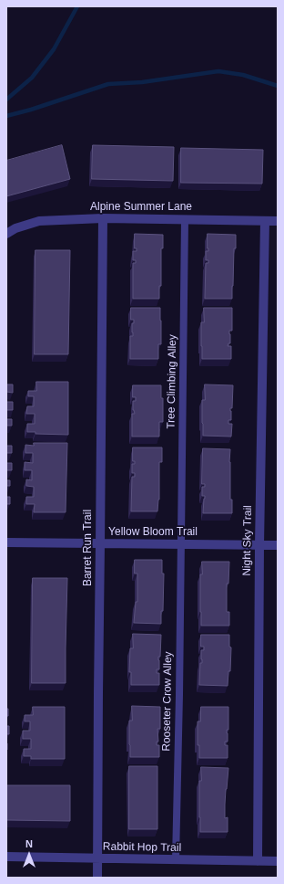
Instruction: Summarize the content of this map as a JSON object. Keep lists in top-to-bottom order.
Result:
{
  "streets": {
    "street": [
      "Alpine Summer Lane",
      "Yellow Bloom Trail",
      "Night Sky Trail",
      "Barret Run Trail",
      "Rabbit Hop Trail"
    ],
    "lane": ["Tree Climbing Alley", "Rooseter Crow Alley"]
  },
  "crossings": [
    ["Alpine Summer Lane", "Tree Climbing Alley"],
    ["Alpine Summer Lane", "Night Sky Trail"],
    ["Alpine Summer Lane", "Barret Run Trail"],
    ["Tree Climbing Alley", "Yellow Bloom Trail"],
    ["Tree Climbing Alley", "Rooseter Crow Alley"],
    ["Yellow Bloom Trail", "Night Sky Trail"],
    ["Yellow Bloom Trail", "Barret Run Trail"],
    ["Yellow Bloom Trail", "Rooseter Crow Alley"],
    ["Night Sky Trail", "Rabbit Hop Trail"],
    ["Barret Run Trail", "Rabbit Hop Trail"],
    ["Rooseter Crow Alley", "Rabbit Hop Trail"]
  ],
  "north": "top"
}
